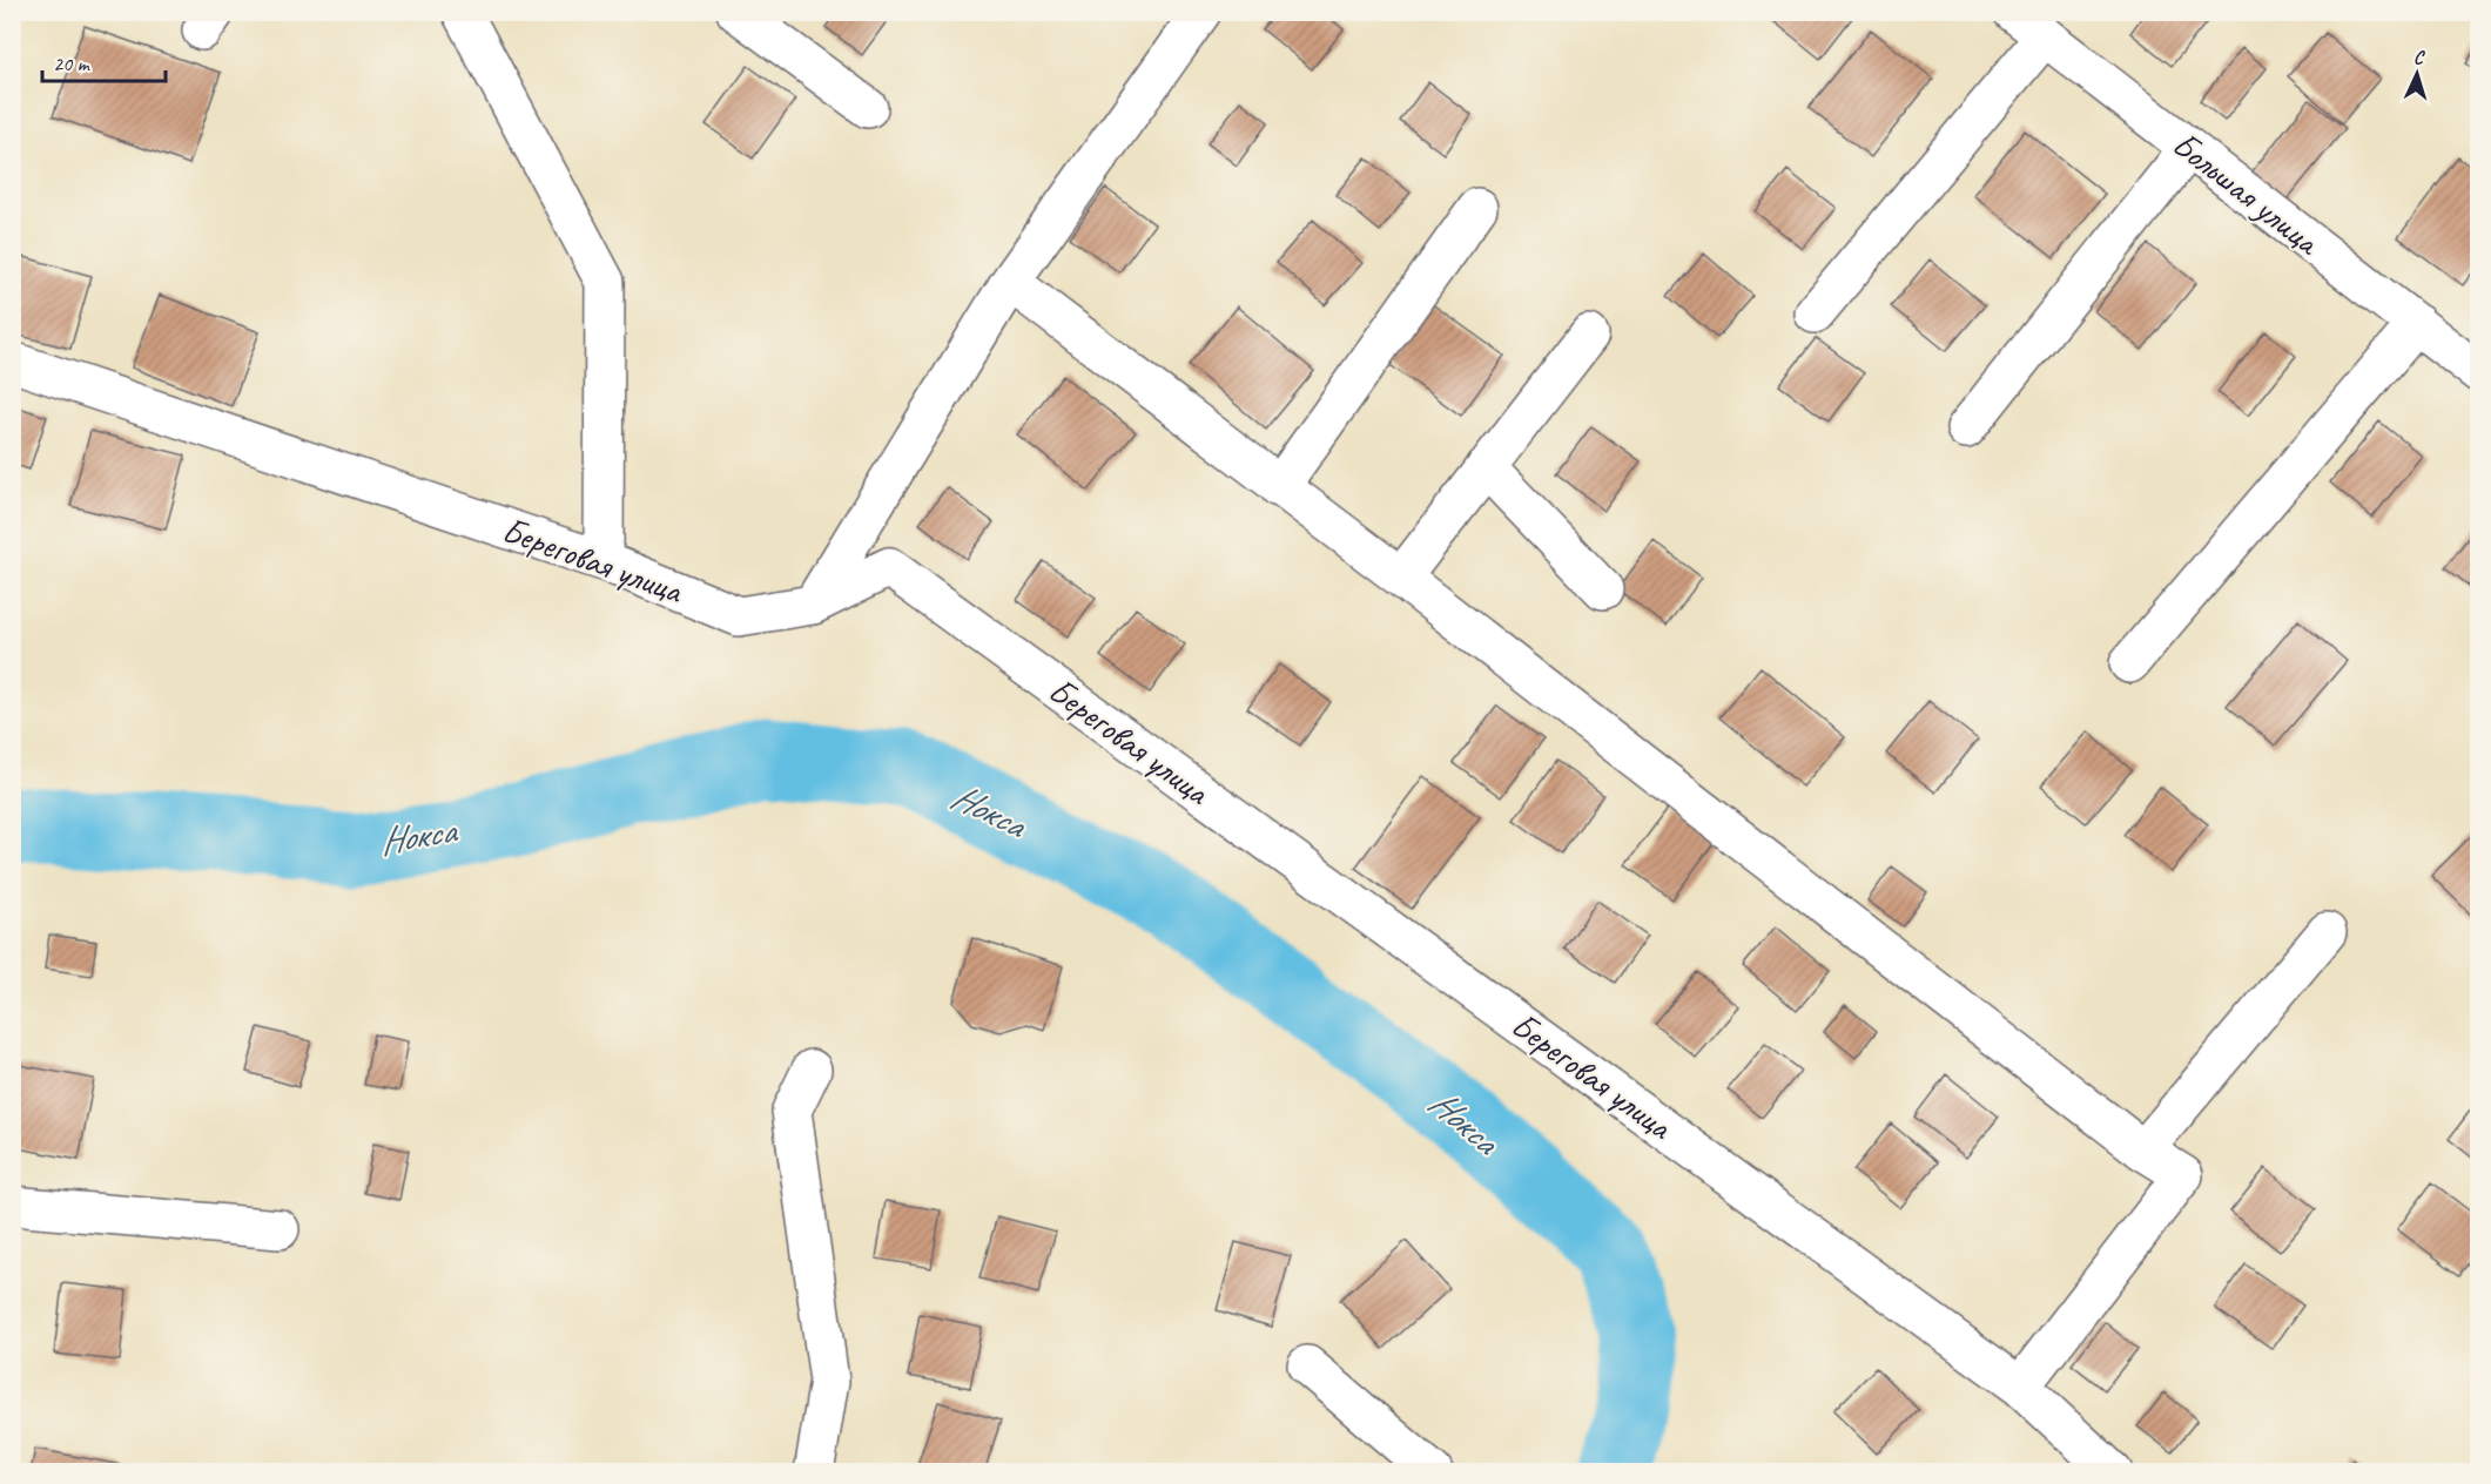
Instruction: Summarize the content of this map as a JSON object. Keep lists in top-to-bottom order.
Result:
{
  "streets": {
    "street": ["Большая улица", "Береговая улица"]
  },
  "water": ["Нокса"],
  "scale_bar": "20 m",
  "north": "top"
}
